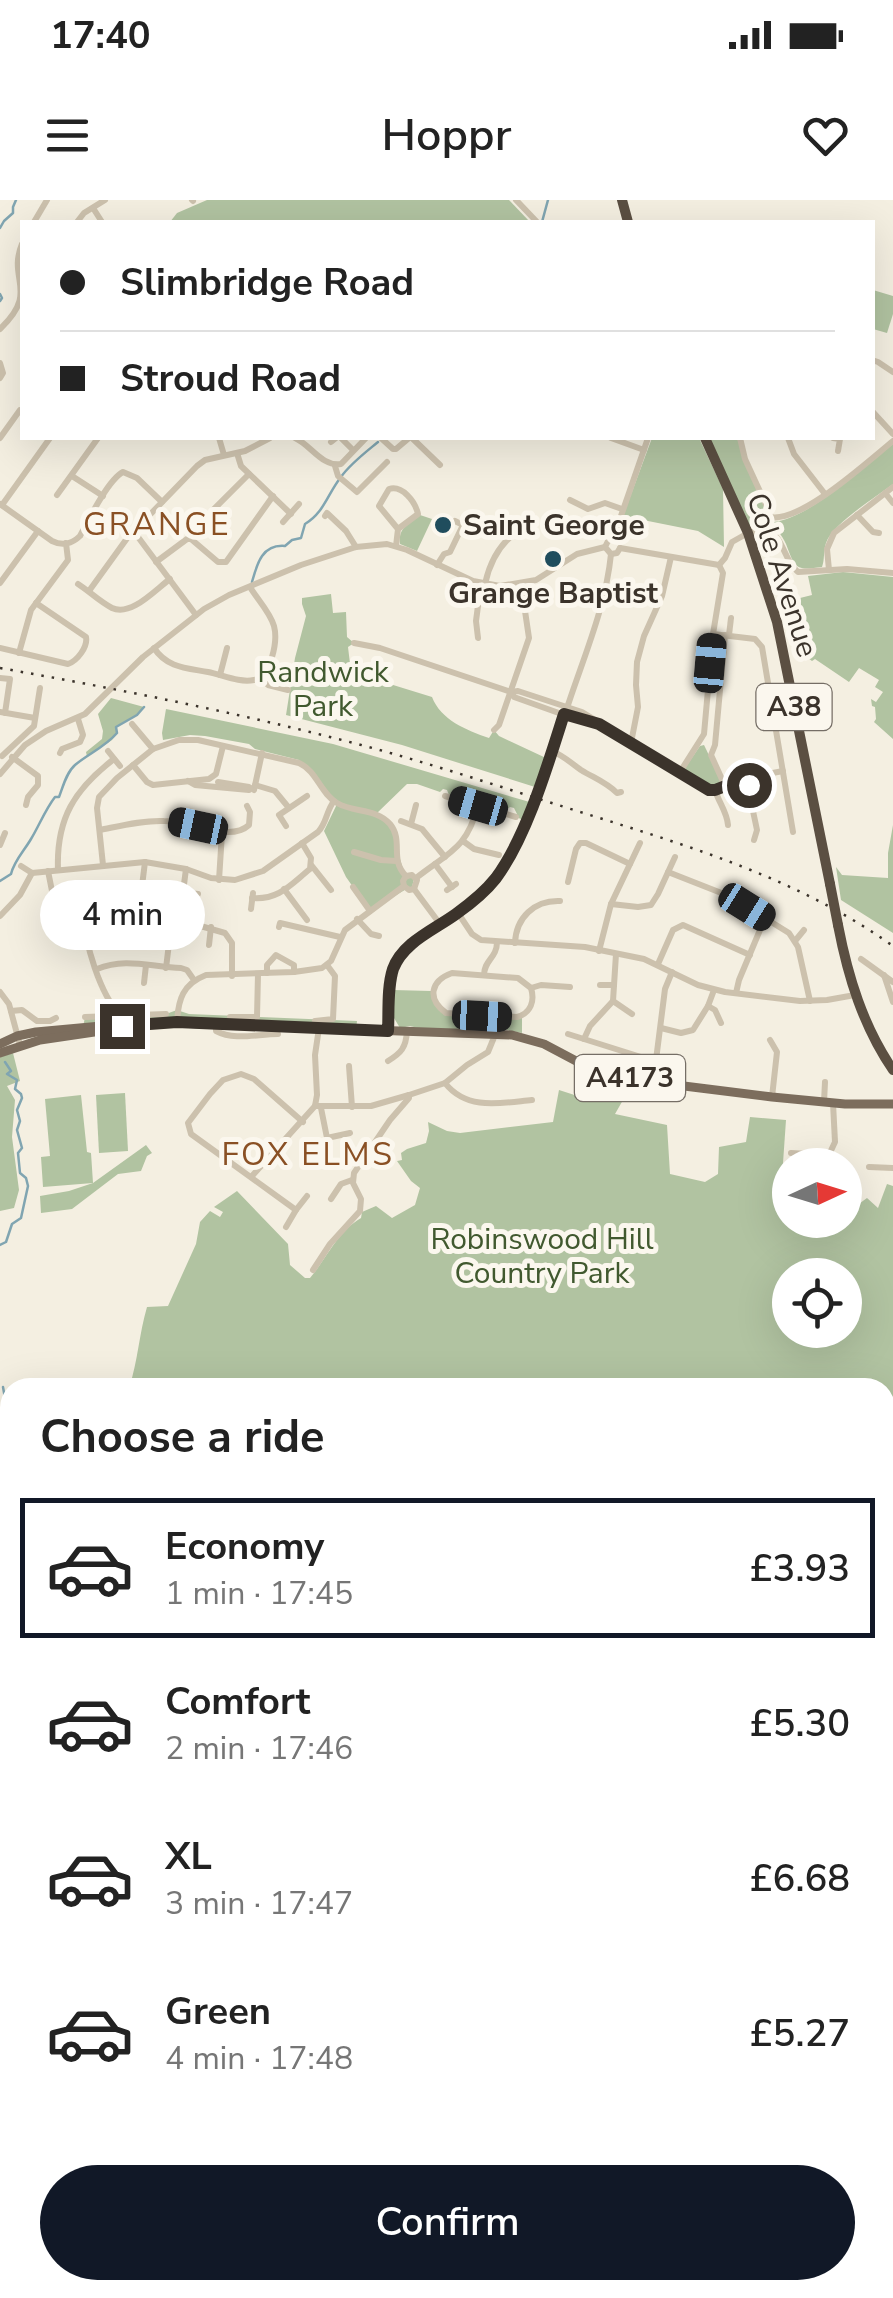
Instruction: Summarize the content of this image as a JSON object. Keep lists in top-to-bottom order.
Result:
{
  "streets": {
    "highway": ["Cole Avenue", "A38"],
    "main road": ["A4173"]
  },
  "crossings": [
    ["Cole Avenue", "A38"]
  ],
  "districts": ["GRANGE", "FOX ELMS"],
  "parks": ["Randwick Park", "Robinswood Hill Country Park"],
  "places": ["Saint George", "Grange Baptist"],
  "north": "right",
  "page": {
    "status": "17:40",
    "header": "Hoppr",
    "banner": ["Slimbridge Road", "Stroud Road"],
    "bubble": "4 min",
    "heading": "Choose a ride",
    "list": [
      {
        "name": "Economy",
        "note": "1 min · 17:45",
        "value": "£3.93"
      },
      {
        "name": "Comfort",
        "note": "2 min · 17:46",
        "value": "£5.30"
      },
      {
        "name": "XL",
        "note": "3 min · 17:47",
        "value": "£6.68"
      },
      {
        "name": "Green",
        "note": "4 min · 17:48",
        "value": "£5.27"
      }
    ],
    "buttons": "Confirm"
  }
}
